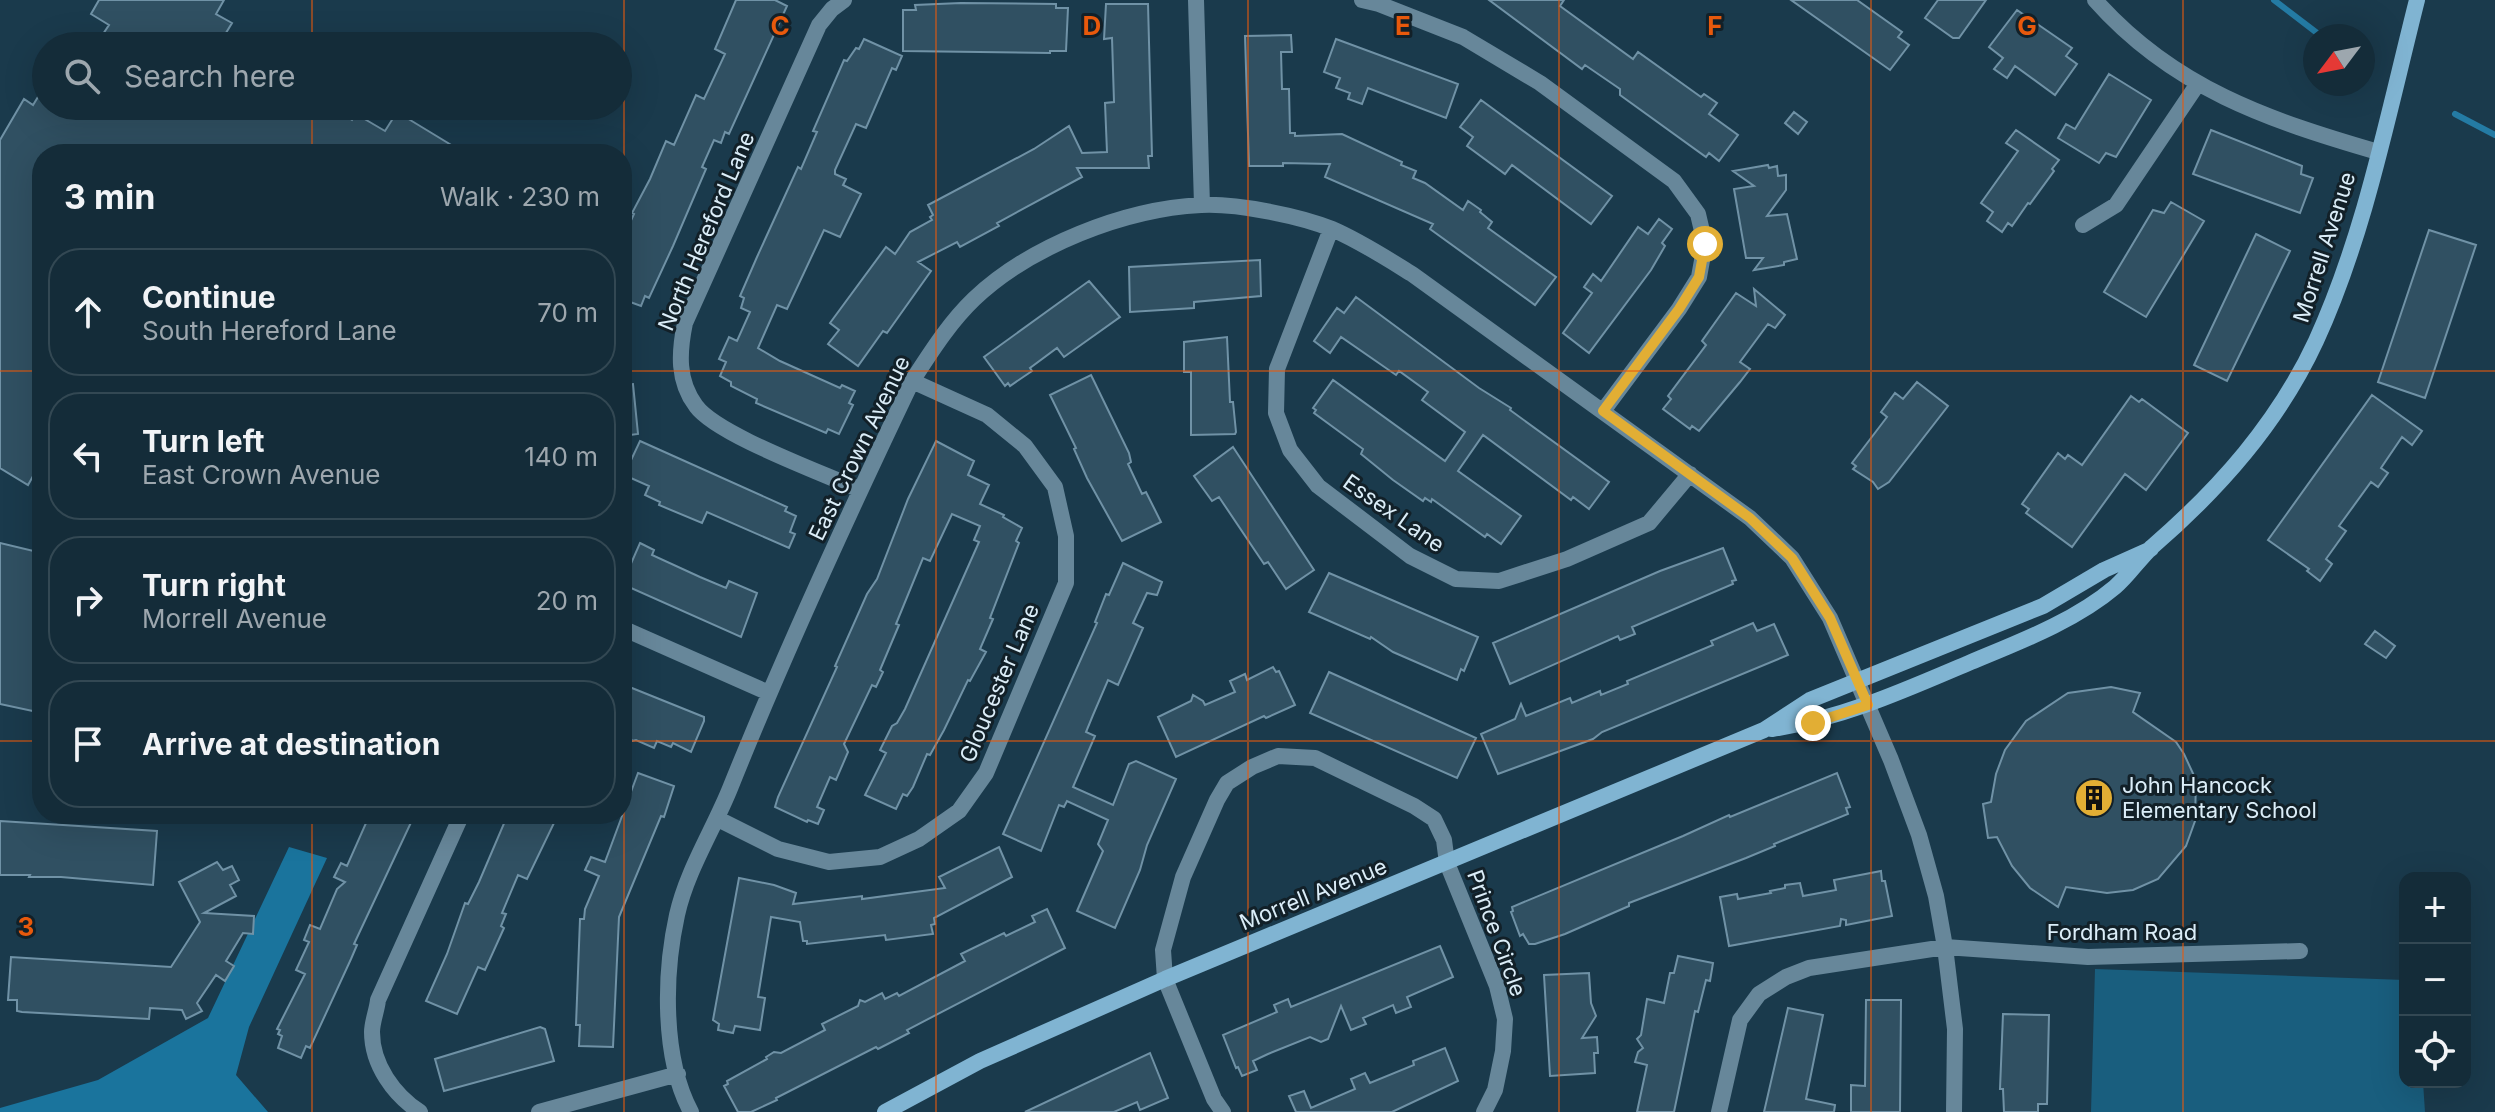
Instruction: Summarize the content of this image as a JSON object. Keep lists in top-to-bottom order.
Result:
{
  "streets": {
    "street": [
      "North Hereford Lane",
      "Morrell Avenue",
      "East Crown Avenue",
      "Essex Lane",
      "Gloucester Lane",
      "Fordham Road",
      "Prince Circle"
    ]
  },
  "crossings": [
    ["North Hereford Lane", "East Crown Avenue"],
    ["Morrell Avenue", "East Crown Avenue"],
    ["Morrell Avenue", "Prince Circle"],
    ["East Crown Avenue", "Essex Lane"],
    ["East Crown Avenue", "Gloucester Lane"],
    ["East Crown Avenue", "Fordham Road"]
  ],
  "places": {
    "building": ["John Hancock Elementary School"]
  },
  "north": "bottom left",
  "page": {
    "search": "Search here",
    "heading": ["3 min", "Walk · 230 m"],
    "list": [
      ["Continue", "South Hereford Lane", "70 m"],
      ["Turn left", "East Crown Avenue", "140 m"],
      ["Turn right", "Morrell Avenue", "20 m"],
      "Arrive at destination"
    ],
    "map_buttons": ["+", "−"]
  },
  "grid": {
    "columns": [
      "C",
      "D",
      "E",
      "F",
      "G"
    ],
    "rows": ["3"]
  }
}
